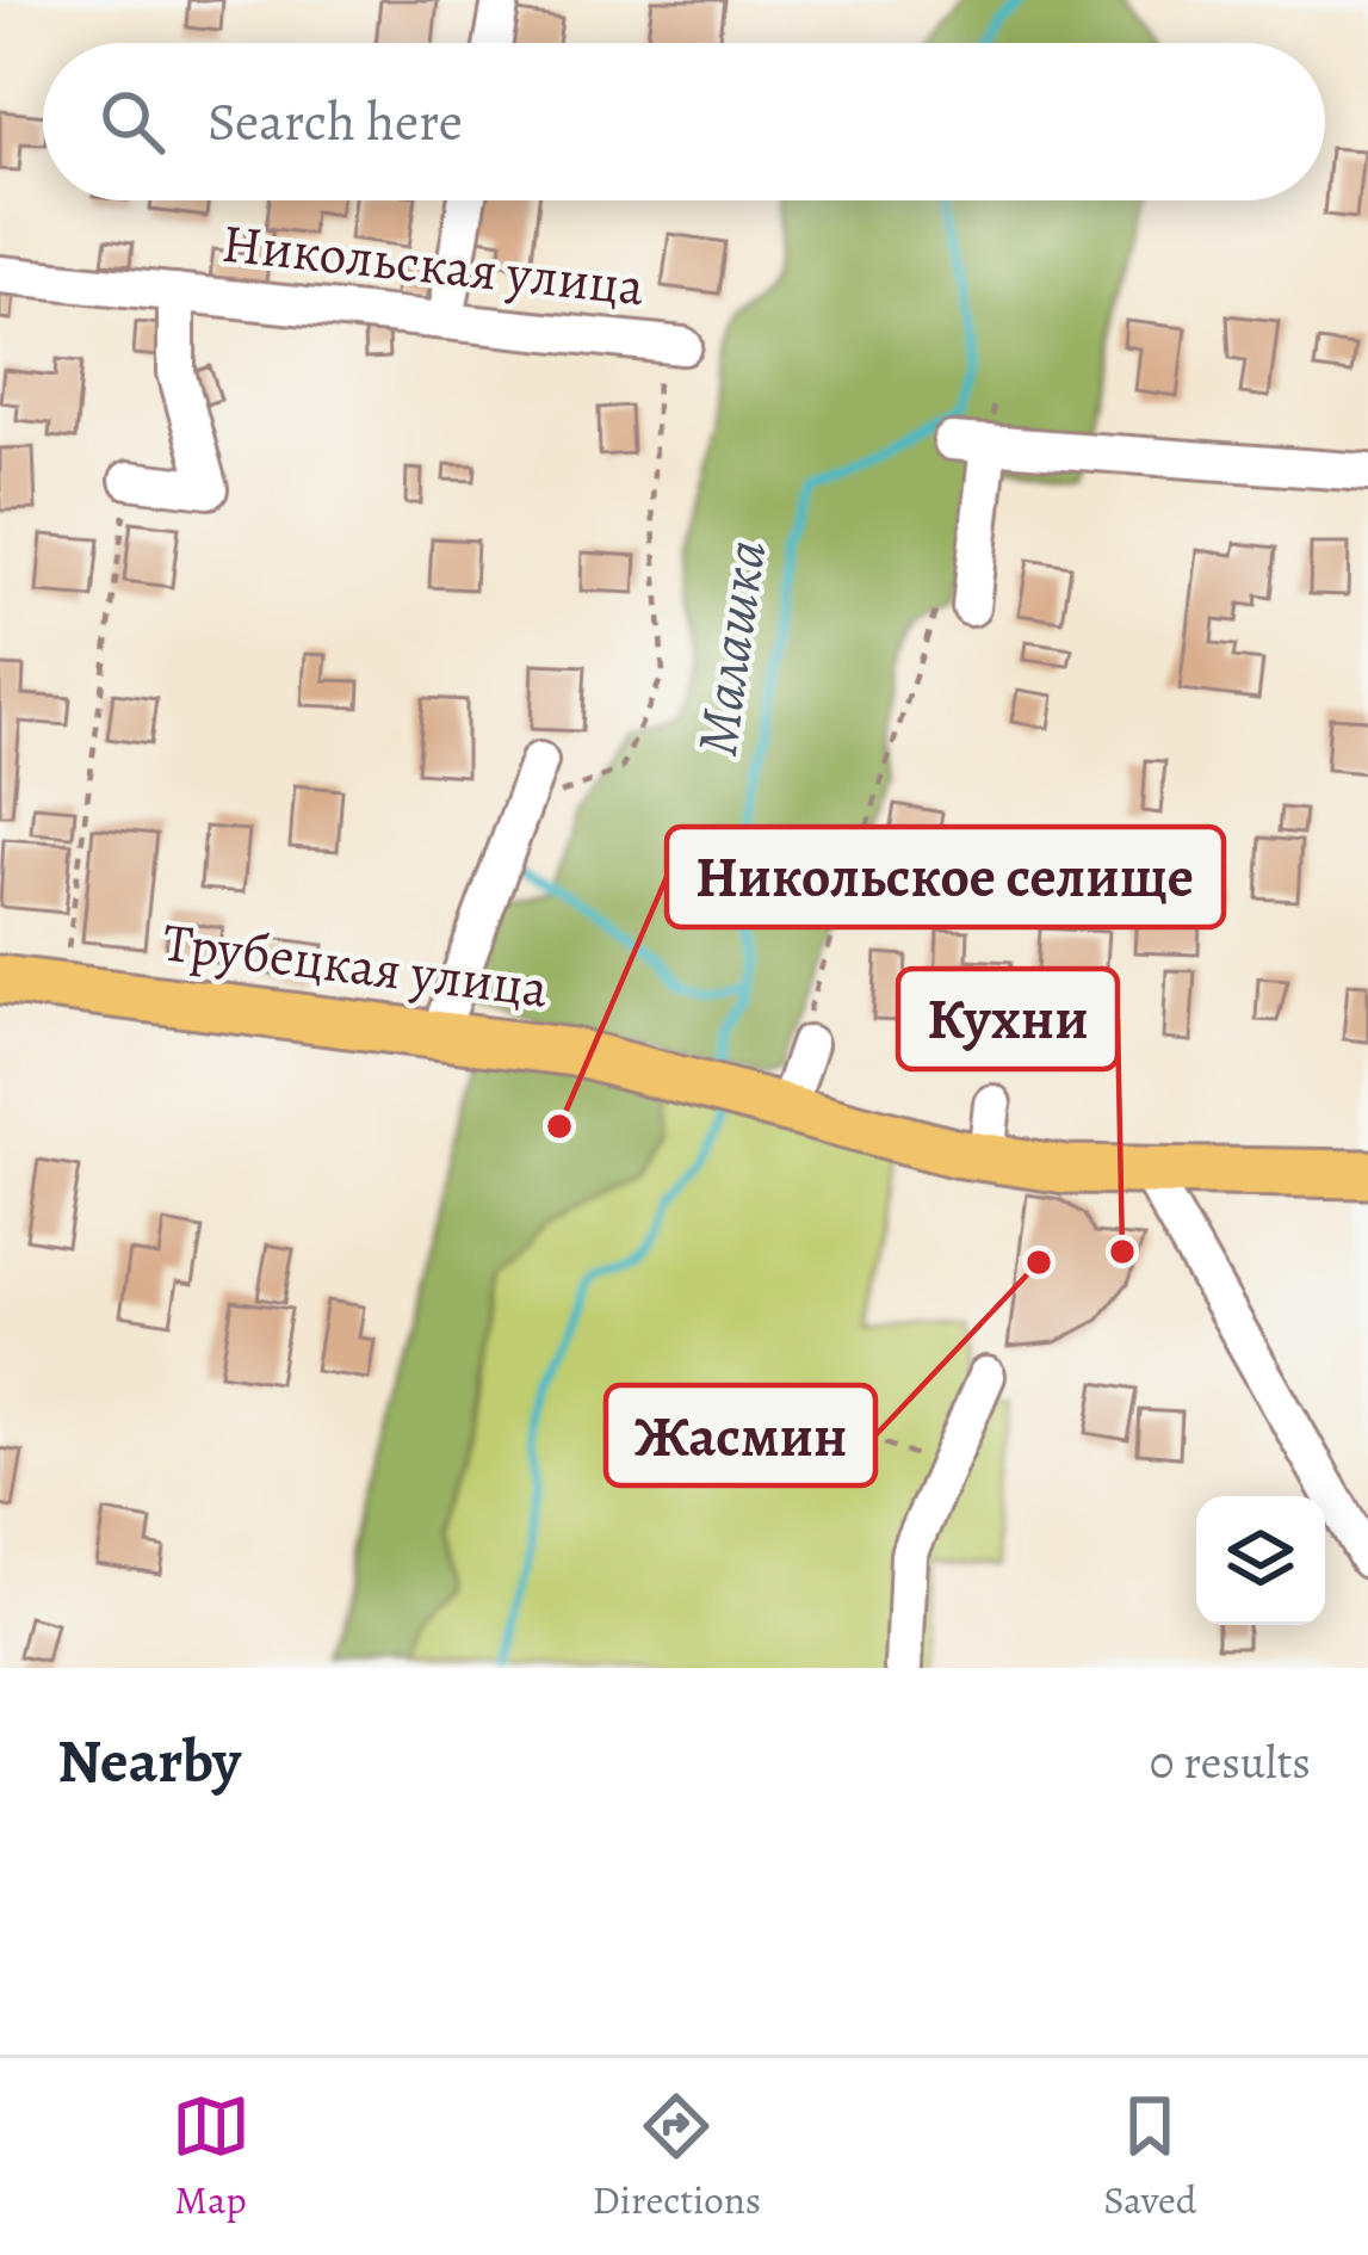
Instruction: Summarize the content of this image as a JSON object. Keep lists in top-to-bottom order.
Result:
{
  "streets": {
    "main road": ["Трубецкая улица"],
    "street": ["Никольская улица"]
  },
  "water": ["Малашка"],
  "places": ["Никольское селище", "Кухни", "Жасмин"],
  "page": {
    "search": "Search here",
    "heading": ["Nearby", "0 results"],
    "nav": ["Map", "Directions", "Saved"]
  }
}
